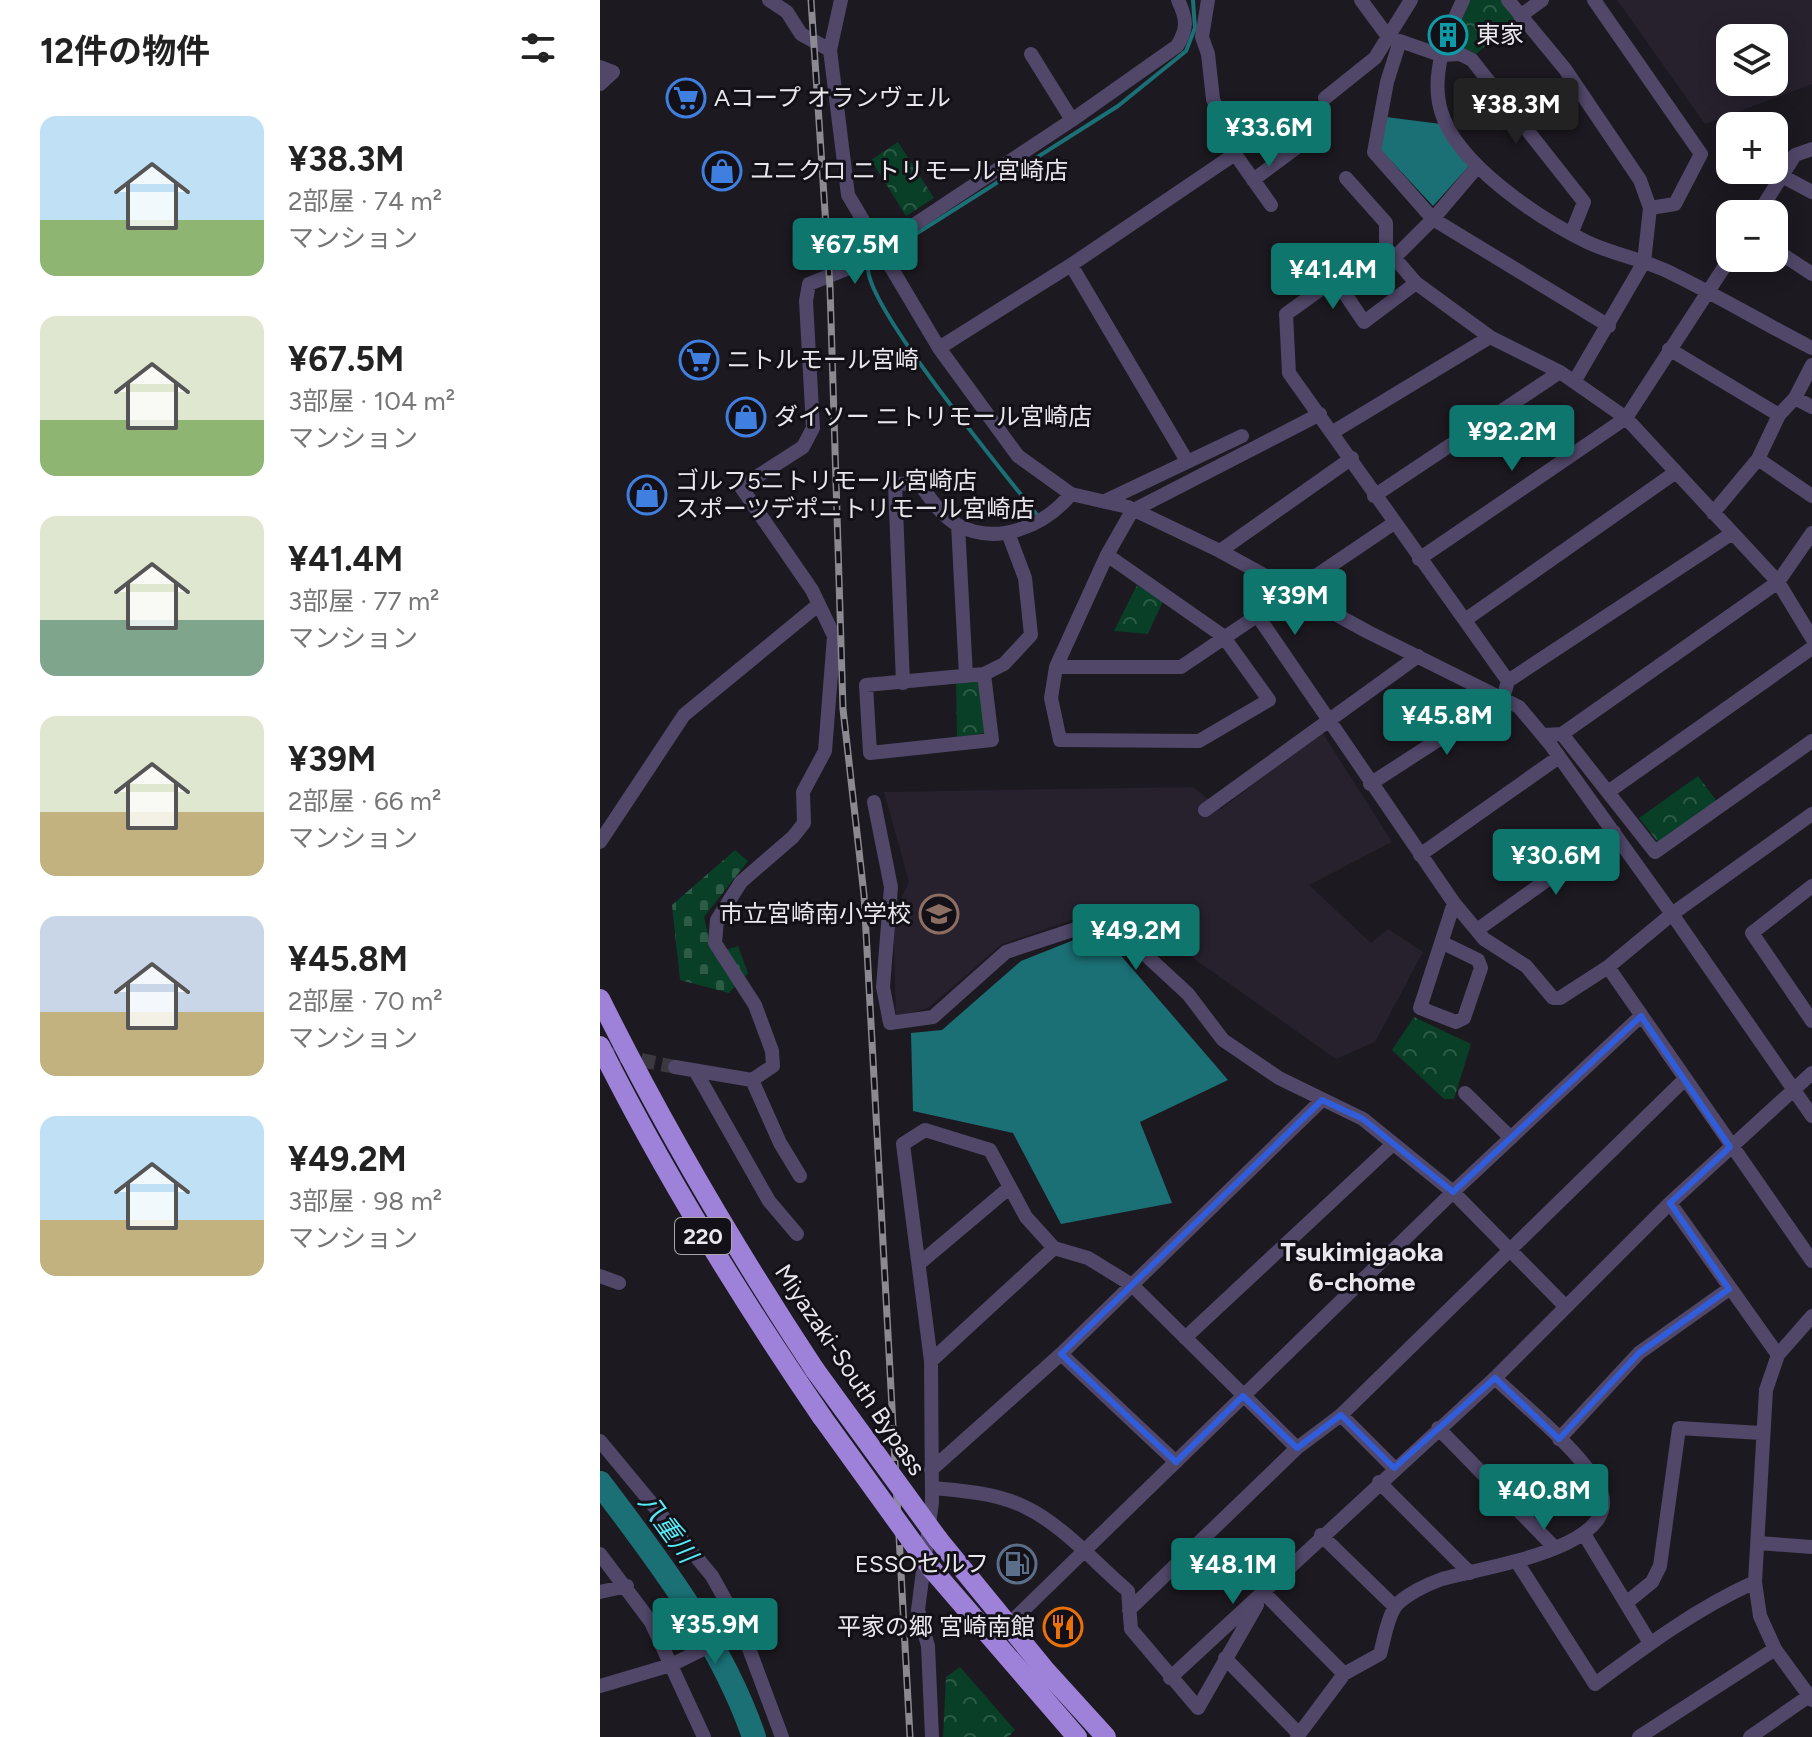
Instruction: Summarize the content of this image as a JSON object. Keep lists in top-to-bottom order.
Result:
{
  "streets": {
    "highway": ["220", "Miyazaki-South Bypass"]
  },
  "districts": ["Tsukimigaoka 6-chome"],
  "water": ["八重川"],
  "places": {
    "building": ["東家"],
    "supermarket": ["Aコープ オランヴェル", "ニトルモール宮崎"],
    "shop": ["ユニクロ ニトリモール宮崎店", "ダイソー ニトリモール宮崎店", "ゴルフ5ニトリモール宮崎店 スポーツデポニトリモール宮崎店"],
    "school or university": ["市立宮崎南小学校"],
    "fuel station": ["ESSOセルフ"],
    "restaurant": ["平家の郷 宮崎南館"]
  },
  "page": {
    "heading": "12件の物件",
    "map_buttons": ["+", "−"],
    "price": [
      "¥38.3M",
      "¥33.6M",
      "¥67.5M",
      "¥41.4M",
      "¥92.2M",
      "¥39M",
      "¥45.8M",
      "¥30.6M",
      "¥49.2M",
      "¥40.8M",
      "¥48.1M",
      "¥35.9M"
    ],
    "list": [
      {
        "name": "¥38.3M",
        "note": "2部屋 · 74 m² · マンション"
      },
      {
        "name": "¥67.5M",
        "note": "3部屋 · 104 m² · マンション"
      },
      {
        "name": "¥41.4M",
        "note": "3部屋 · 77 m² · マンション"
      },
      {
        "name": "¥39M",
        "note": "2部屋 · 66 m² · マンション"
      },
      {
        "name": "¥45.8M",
        "note": "2部屋 · 70 m² · マンション"
      },
      {
        "name": "¥49.2M",
        "note": "3部屋 · 98 m² · マンション"
      }
    ]
  }
}
